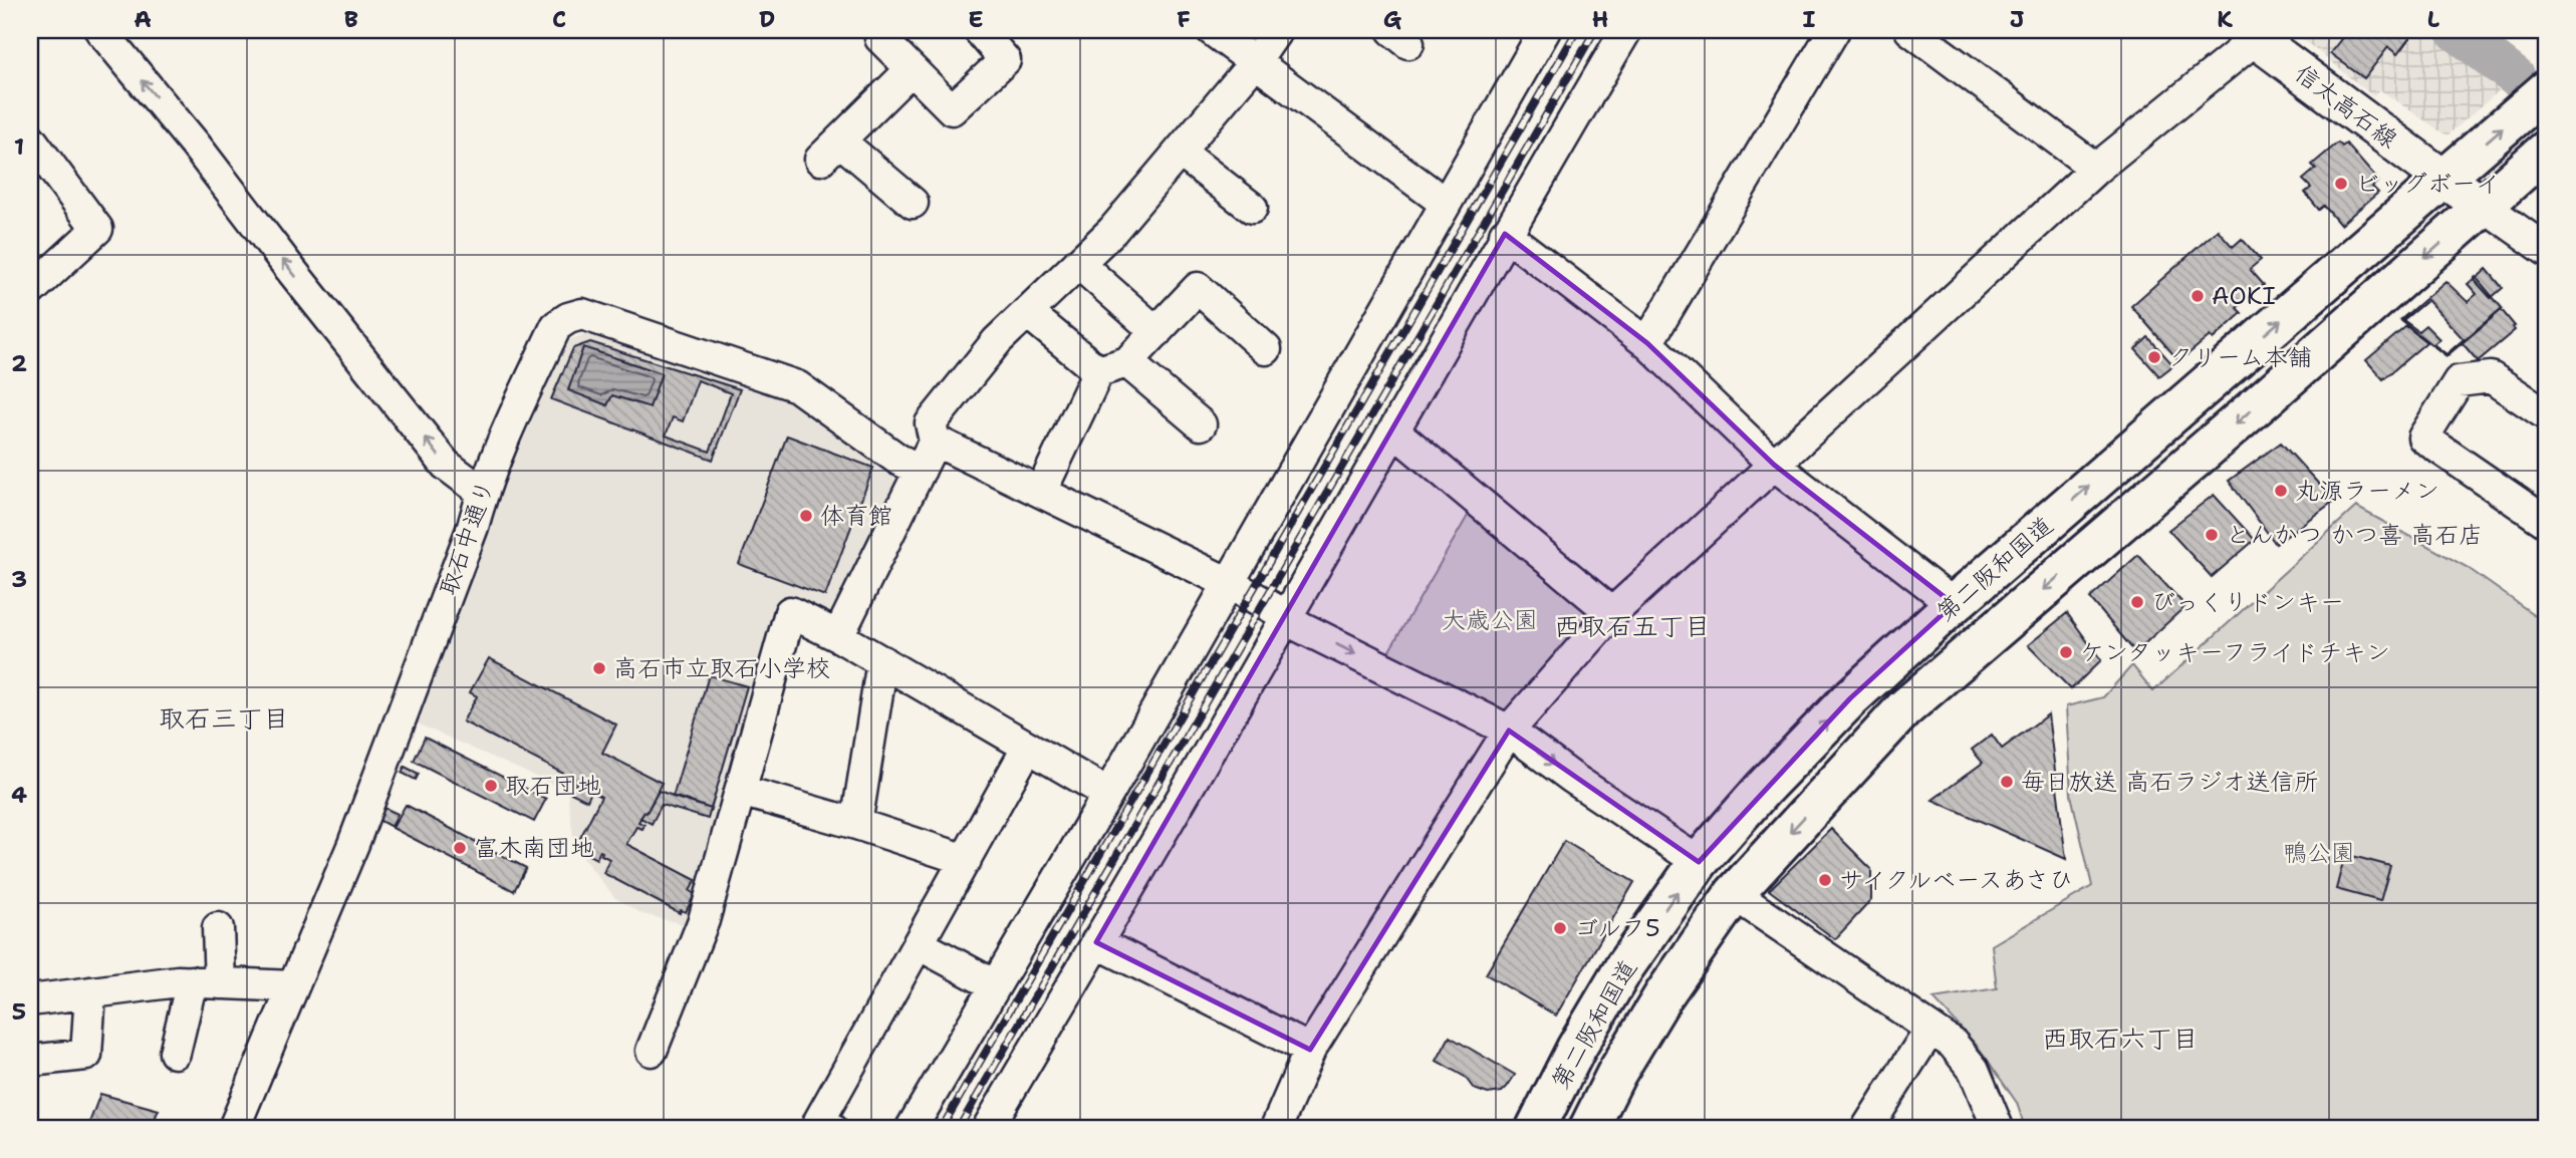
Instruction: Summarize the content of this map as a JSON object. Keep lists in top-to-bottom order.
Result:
{
  "streets": {
    "highway": ["第二阪和国道"],
    "main road": ["信太高石線"],
    "street": ["取石中通り"]
  },
  "crossings": [
    ["信太高石線", "第二阪和国道"]
  ],
  "districts": ["西取石五丁目", "取石三丁目", "西取石六丁目"],
  "parks": ["大歳公園", "鴨公園"],
  "places": [
    "ビッグボーイ",
    "AOKI",
    "クリーム本舗",
    "丸源ラーメン",
    "体育館",
    "とんかつ かつ喜 高石店",
    "びっくりドンキー",
    "ケンタッキーフライドチキン",
    "高石市立取石小学校",
    "毎日放送 高石ラジオ送信所",
    "取石団地",
    "富木南団地",
    "サイクルベースあさひ",
    "ゴルフ5"
  ],
  "grid": {
    "columns": [
      "A",
      "B",
      "C",
      "D",
      "E",
      "F",
      "G",
      "H",
      "I",
      "J",
      "K",
      "L"
    ],
    "rows": [
      "1",
      "2",
      "3",
      "4",
      "5"
    ]
  }
}
